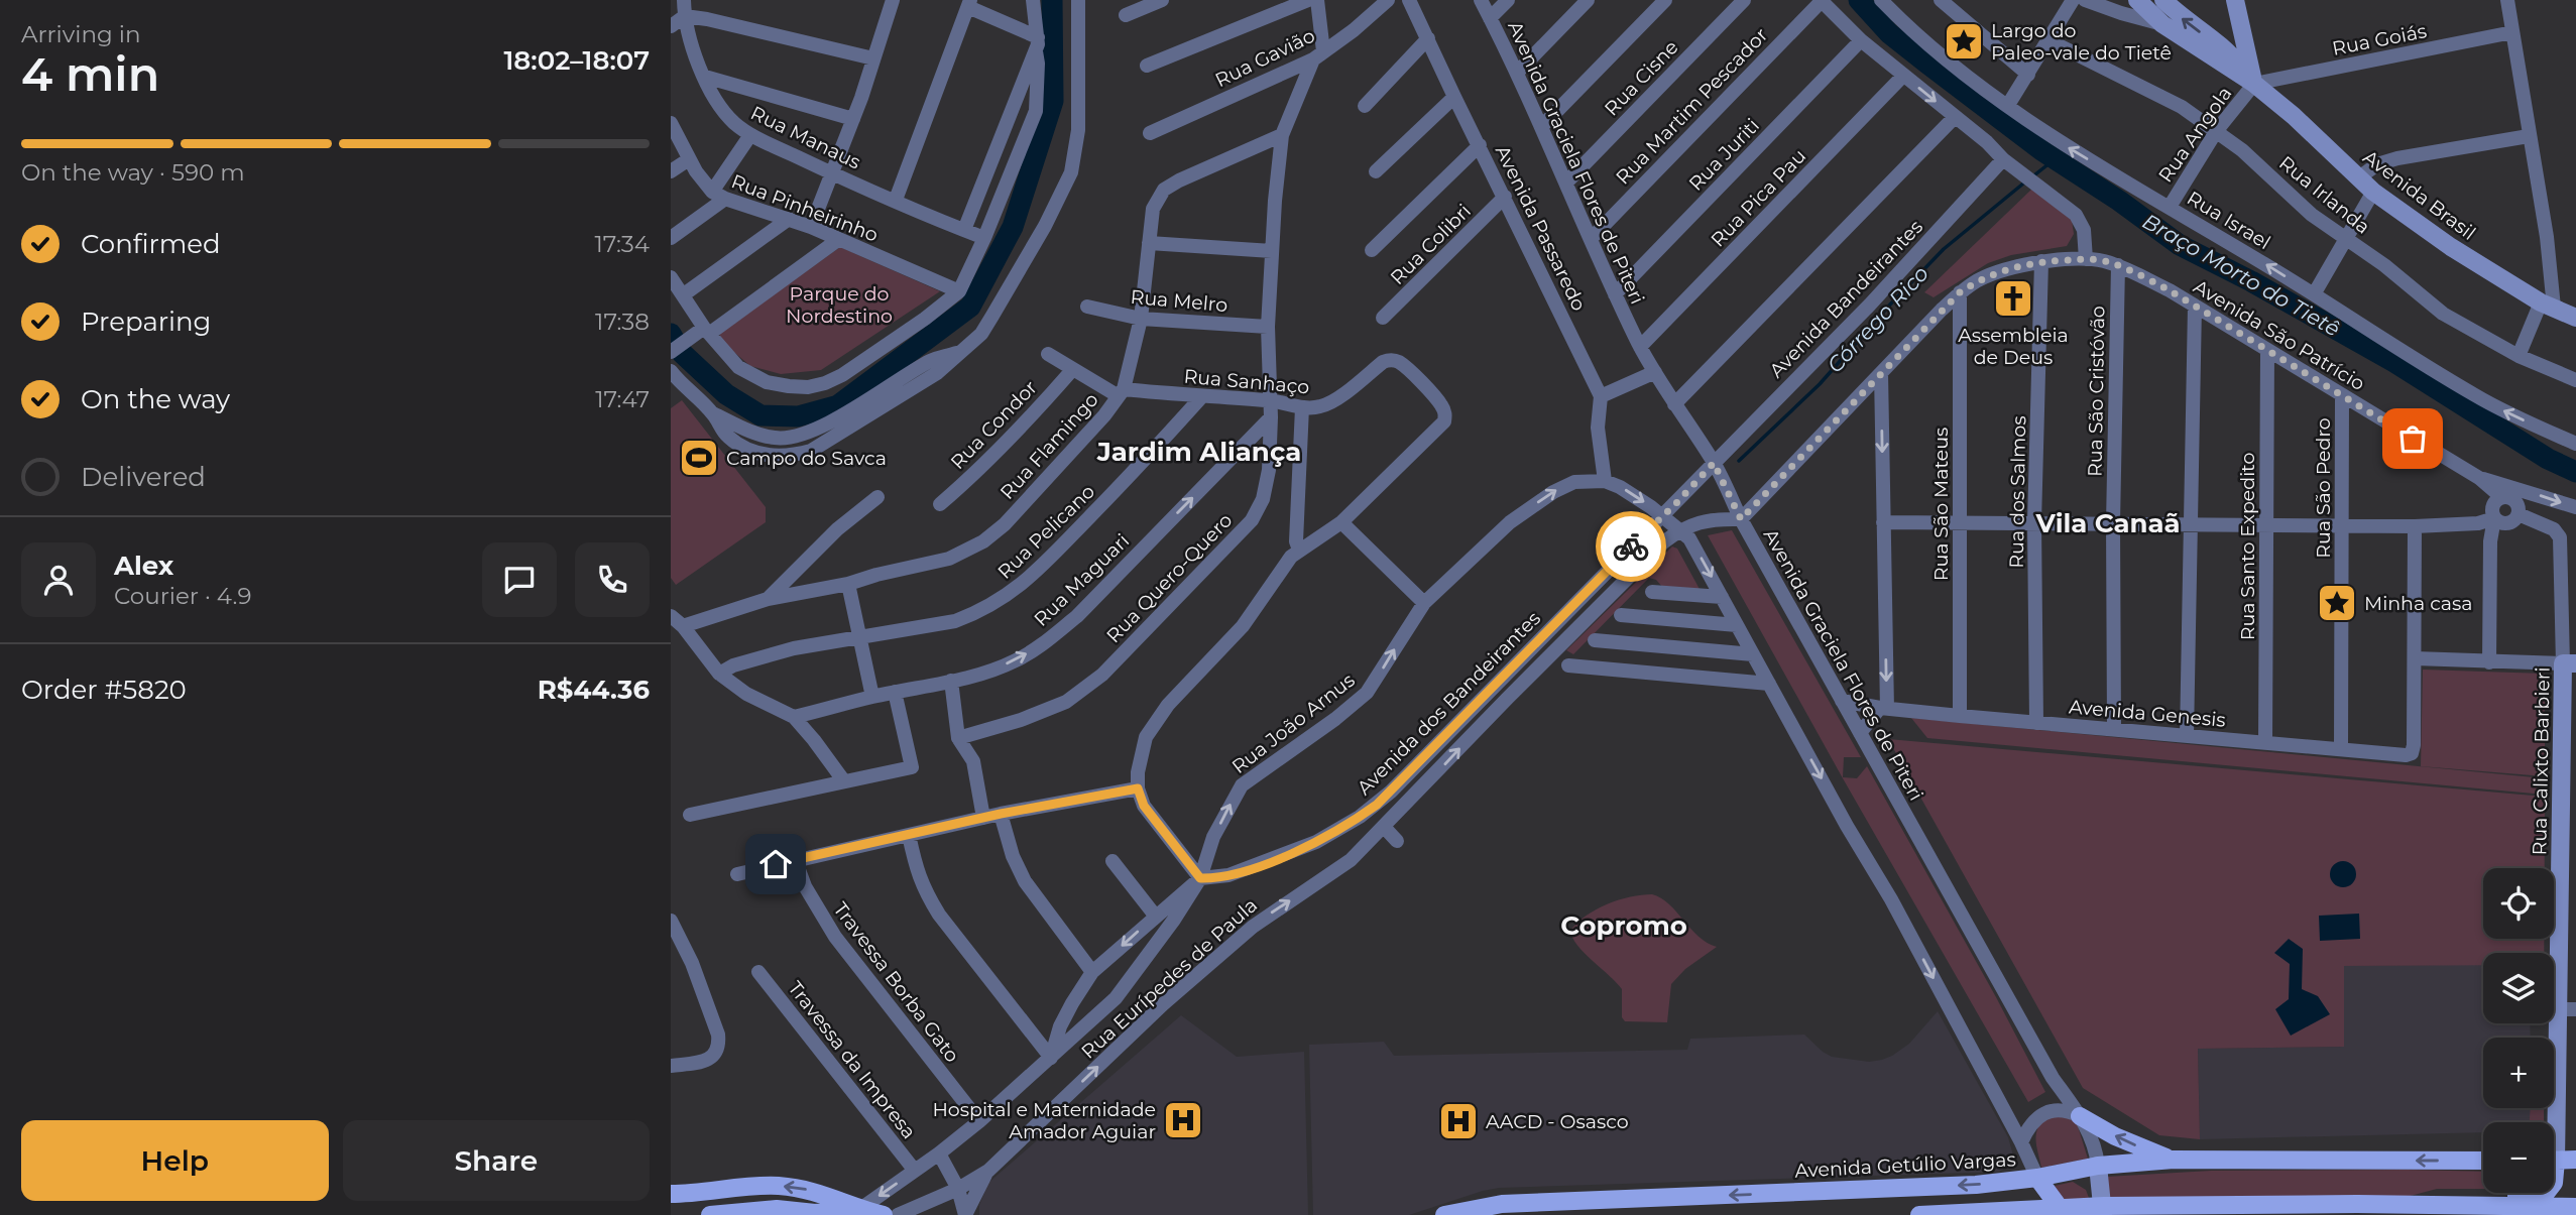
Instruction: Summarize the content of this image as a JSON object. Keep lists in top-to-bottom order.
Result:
{
  "streets": {
    "main road": ["Avenida Brasil", "Rua Calixto Barbieri", "Avenida Getúlio Vargas"],
    "street": [
      "Rua Goiás",
      "Rua Gavião",
      "Rua Cisne",
      "Rua Martim Pescador",
      "Rua Angola",
      "Rua Manaus",
      "Rua Juriti",
      "Avenida Graciela Flores de Piteri",
      "Rua Irlanda",
      "Rua Pica Pau",
      "Rua Pinheirinho",
      "Rua Israel",
      "Avenida Passaredo",
      "Rua Colibri",
      "Avenida Bandeirantes",
      "Rua Melro",
      "Avenida São Patrício",
      "Rua Sanhaço",
      "Rua São Cristóvão",
      "Rua Condor",
      "Rua Flamingo",
      "Rua São Pedro",
      "Rua dos Salmos",
      "Rua São Mateus",
      "Rua Pelicano",
      "Rua Santo Expedito",
      "Rua Quero-Quero",
      "Rua Maguari",
      "Avenida dos Bandeirantes",
      "Avenida Genesis",
      "Rua João Arnus",
      "Rua Eurípedes de Paula",
      "Travessa Borba Gato",
      "Travessa da Impresa"
    ]
  },
  "crossings": [
    ["Rua Goiás", "Rua Angola"],
    ["Rua Goiás", "Avenida Brasil"],
    ["Rua Gavião", "Rua Quero-Quero"],
    ["Rua Cisne", "Avenida Graciela Flores de Piteri"],
    ["Rua Martim Pescador", "Avenida Graciela Flores de Piteri"],
    ["Rua Angola", "Rua Irlanda"],
    ["Rua Angola", "Avenida Brasil"],
    ["Rua Angola", "Rua Israel"],
    ["Rua Juriti", "Avenida Graciela Flores de Piteri"],
    ["Avenida Graciela Flores de Piteri", "Rua Pica Pau"],
    ["Avenida Graciela Flores de Piteri", "Avenida Bandeirantes"],
    ["Avenida Graciela Flores de Piteri", "Avenida São Patrício"],
    ["Avenida Graciela Flores de Piteri", "Avenida dos Bandeirantes"],
    ["Avenida Graciela Flores de Piteri", "Avenida Genesis"],
    ["Avenida Graciela Flores de Piteri", "Rua Eurípedes de Paula"],
    ["Avenida Graciela Flores de Piteri", "Avenida Getúlio Vargas"],
    ["Avenida Passaredo", "Rua Colibri"],
    ["Avenida Passaredo", "Rua João Arnus"],
    ["Avenida Bandeirantes", "Avenida dos Bandeirantes"],
    ["Rua Melro", "Rua Flamingo"],
    ["Rua Melro", "Rua Quero-Quero"],
    ["Avenida São Patrício", "Rua São Cristóvão"],
    ["Avenida São Patrício", "Rua São Pedro"],
    ["Avenida São Patrício", "Rua dos Salmos"],
    ["Avenida São Patrício", "Rua São Mateus"],
    ["Avenida São Patrício", "Rua Santo Expedito"],
    ["Avenida São Patrício", "Rua Calixto Barbieri"],
    ["Avenida São Patrício", "Rua Eurípedes de Paula"],
    ["Rua Sanhaço", "Rua Condor"],
    ["Rua Sanhaço", "Rua Flamingo"],
    ["Rua Sanhaço", "Rua Pelicano"],
    ["Rua Sanhaço", "Rua Quero-Quero"],
    ["Rua São Cristóvão", "Avenida Genesis"],
    ["Rua Flamingo", "Rua Quero-Quero"],
    ["Rua São Pedro", "Avenida Genesis"],
    ["Rua dos Salmos", "Avenida Genesis"],
    ["Rua São Mateus", "Avenida Genesis"],
    ["Rua Santo Expedito", "Avenida Genesis"],
    ["Rua Quero-Quero", "Rua Maguari"],
    ["Avenida dos Bandeirantes", "Rua João Arnus"]
  ],
  "one_way": ["Rua Israel"],
  "districts": ["Jardim Aliança", "Vila Canaã", "Copromo"],
  "water": ["Braço Morto do Tietê", "Córrego Rico"],
  "parks": ["Parque do Nordestino"],
  "places": {
    "place": ["Largo do Paleo-vale do Tietê", "Minha casa"],
    "church": ["Assembleia de Deus"],
    "sports": ["Campo do Savca"],
    "hospital": ["Hospital e Maternidade Amador Aguiar", "AACD - Osasco"]
  },
  "page": {
    "heading": ["4 min", "Arriving in", "18:02–18:07"],
    "panel": [
      "Alex",
      "Courier · 4.9",
      "Order #5820",
      "R$44.36"
    ],
    "bar": "On the way · 590 m",
    "list": [
      ["Confirmed", "17:34"],
      ["Preparing", "17:38"],
      ["On the way", "17:47"],
      "Delivered"
    ],
    "map_buttons": ["+", "−"],
    "buttons": ["Help", "Share"]
  }
}
